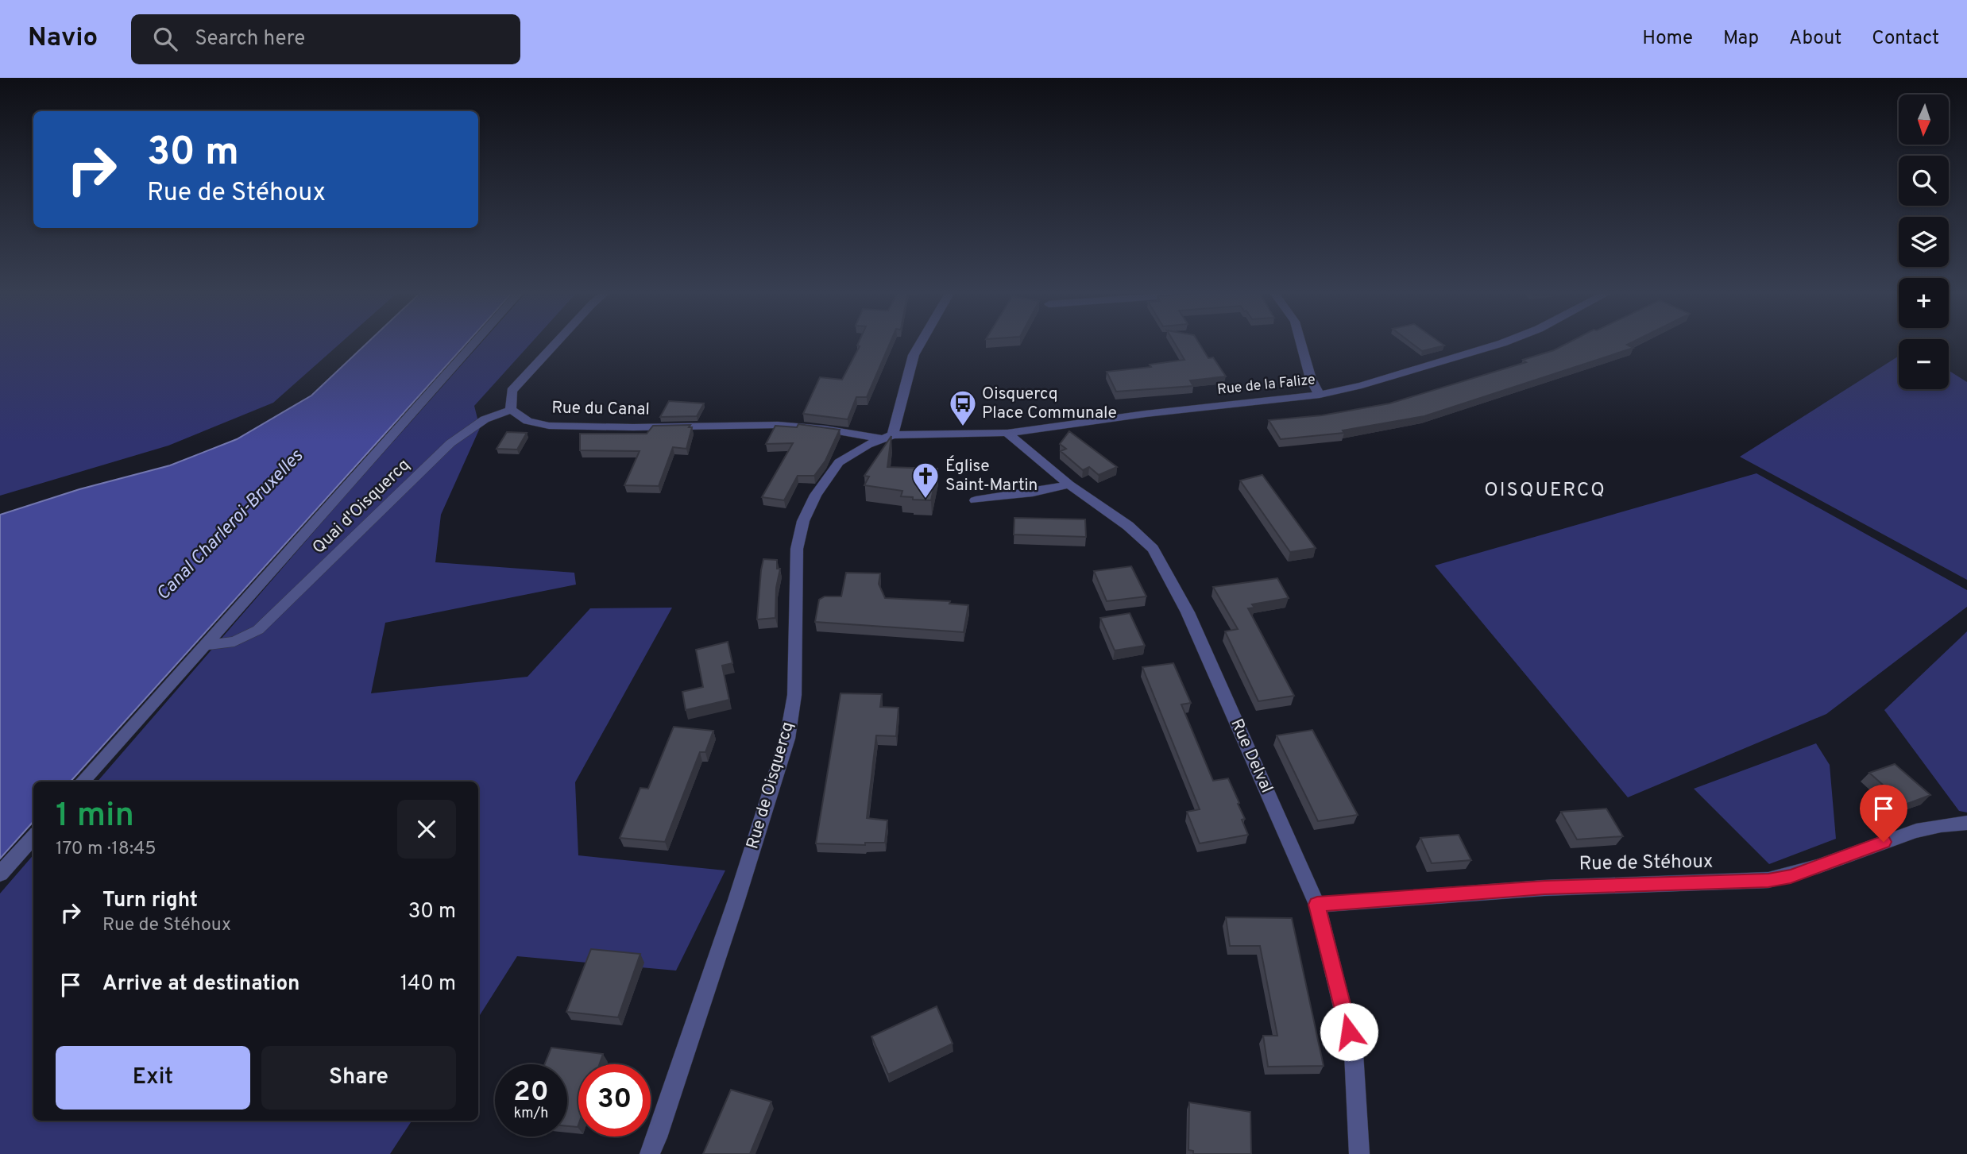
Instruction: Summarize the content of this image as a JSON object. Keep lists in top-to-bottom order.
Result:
{
  "streets": {
    "street": [
      "Rue de la Falize",
      "Rue du Canal",
      "Quai d'Oisquercq",
      "Rue Delval",
      "Rue de Oisquercq",
      "Rue de Stéhoux"
    ]
  },
  "crossings": [
    ["Rue de la Falize", "Rue du Canal"],
    ["Rue de la Falize", "Rue Delval"],
    ["Rue de la Falize", "Rue de Oisquercq"],
    ["Rue du Canal", "Quai d'Oisquercq"],
    ["Rue du Canal", "Rue de Oisquercq"],
    ["Rue Delval", "Rue de Stéhoux"]
  ],
  "districts": ["OISQUERCQ"],
  "water": ["Canal Charleroi-Bruxelles"],
  "places": {
    "bus stop": ["Oisquercq Place Communale"],
    "church": ["Église Saint-Martin"]
  },
  "north": "bottom",
  "page": {
    "header": "Navio",
    "search": "Search here",
    "nav": [
      "Home",
      "Map",
      "About",
      "Contact"
    ],
    "map_buttons": ["+", "−"],
    "turn": ["30 m", "Rue de Stéhoux"],
    "heading": ["1 min", "170 m · 18:45"],
    "list": [
      {
        "name": "Turn right",
        "note": "Rue de Stéhoux",
        "value": "30 m"
      },
      {
        "name": "Arrive at destination",
        "value": "140 m"
      }
    ],
    "buttons": ["Exit", "Share"],
    "speed": "20 km/h",
    "limit": "30"
  }
}
